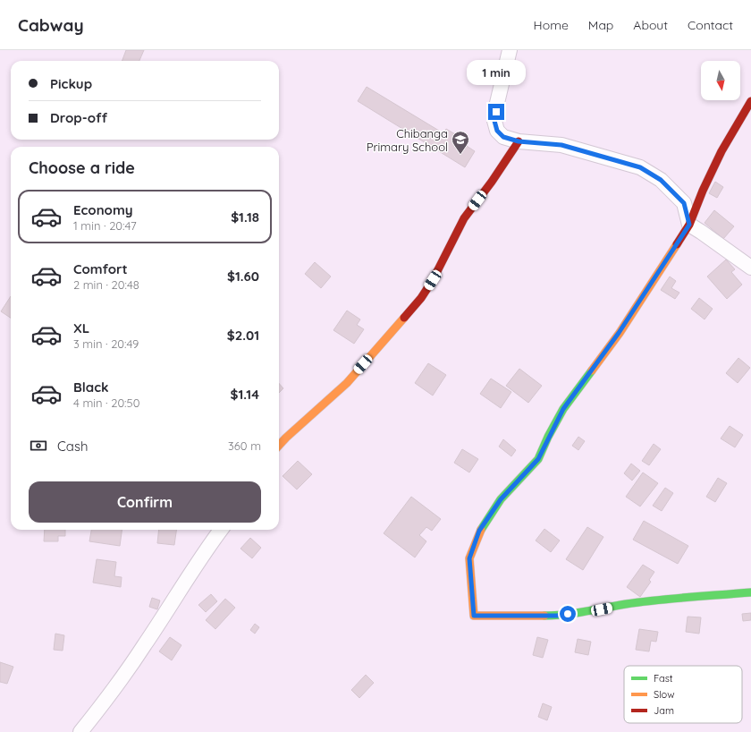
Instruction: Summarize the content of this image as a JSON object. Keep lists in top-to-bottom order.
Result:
{
  "places": {
    "school or university": ["Chibanga Primary School"]
  },
  "legend": ["Fast", "Slow", "Jam"],
  "north": "bottom",
  "page": {
    "header": "Cabway",
    "nav": [
      "Home",
      "Map",
      "About",
      "Contact"
    ],
    "bubble": "1 min",
    "banner": ["Pickup", "Drop-off"],
    "heading": "Choose a ride",
    "list": [
      {
        "name": "Economy",
        "note": "1 min · 20:47",
        "value": "$1.18"
      },
      {
        "name": "Comfort",
        "note": "2 min · 20:48",
        "value": "$1.60"
      },
      {
        "name": "XL",
        "note": "3 min · 20:49",
        "value": "$2.01"
      },
      {
        "name": "Black",
        "note": "4 min · 20:50",
        "value": "$1.14"
      }
    ],
    "pay": ["Cash", "360 m"],
    "buttons": "Confirm"
  }
}
